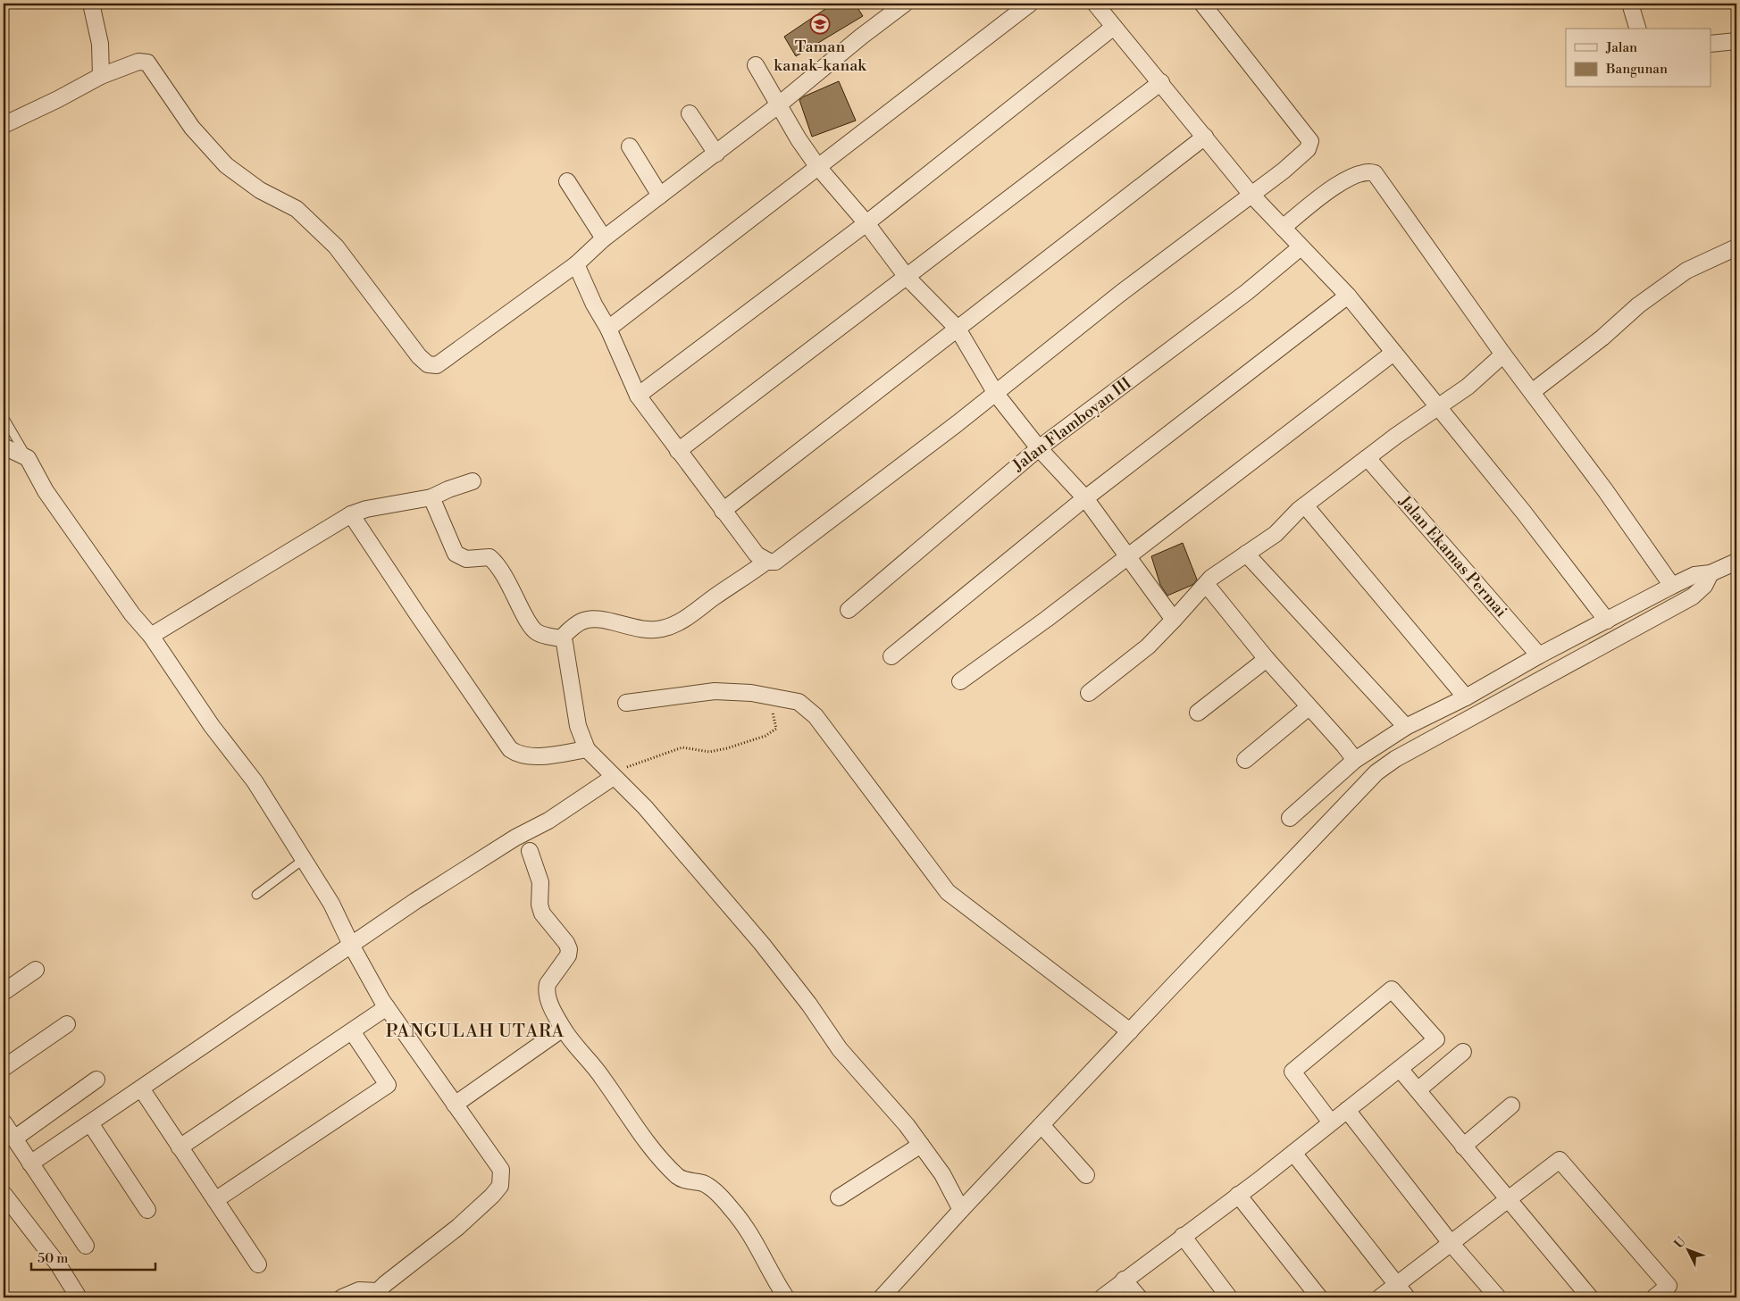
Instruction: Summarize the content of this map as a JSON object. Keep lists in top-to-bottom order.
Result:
{
  "streets": {
    "street": ["Jalan Flamboyan III", "Jalan Ekamas Permai"]
  },
  "districts": ["PANGULAH UTARA"],
  "places": {
    "school or university": ["Taman kanak-kanak"]
  },
  "legend": ["Jalan", "Bangunan"],
  "scale_bar": "50 m",
  "north": "top left"
}
